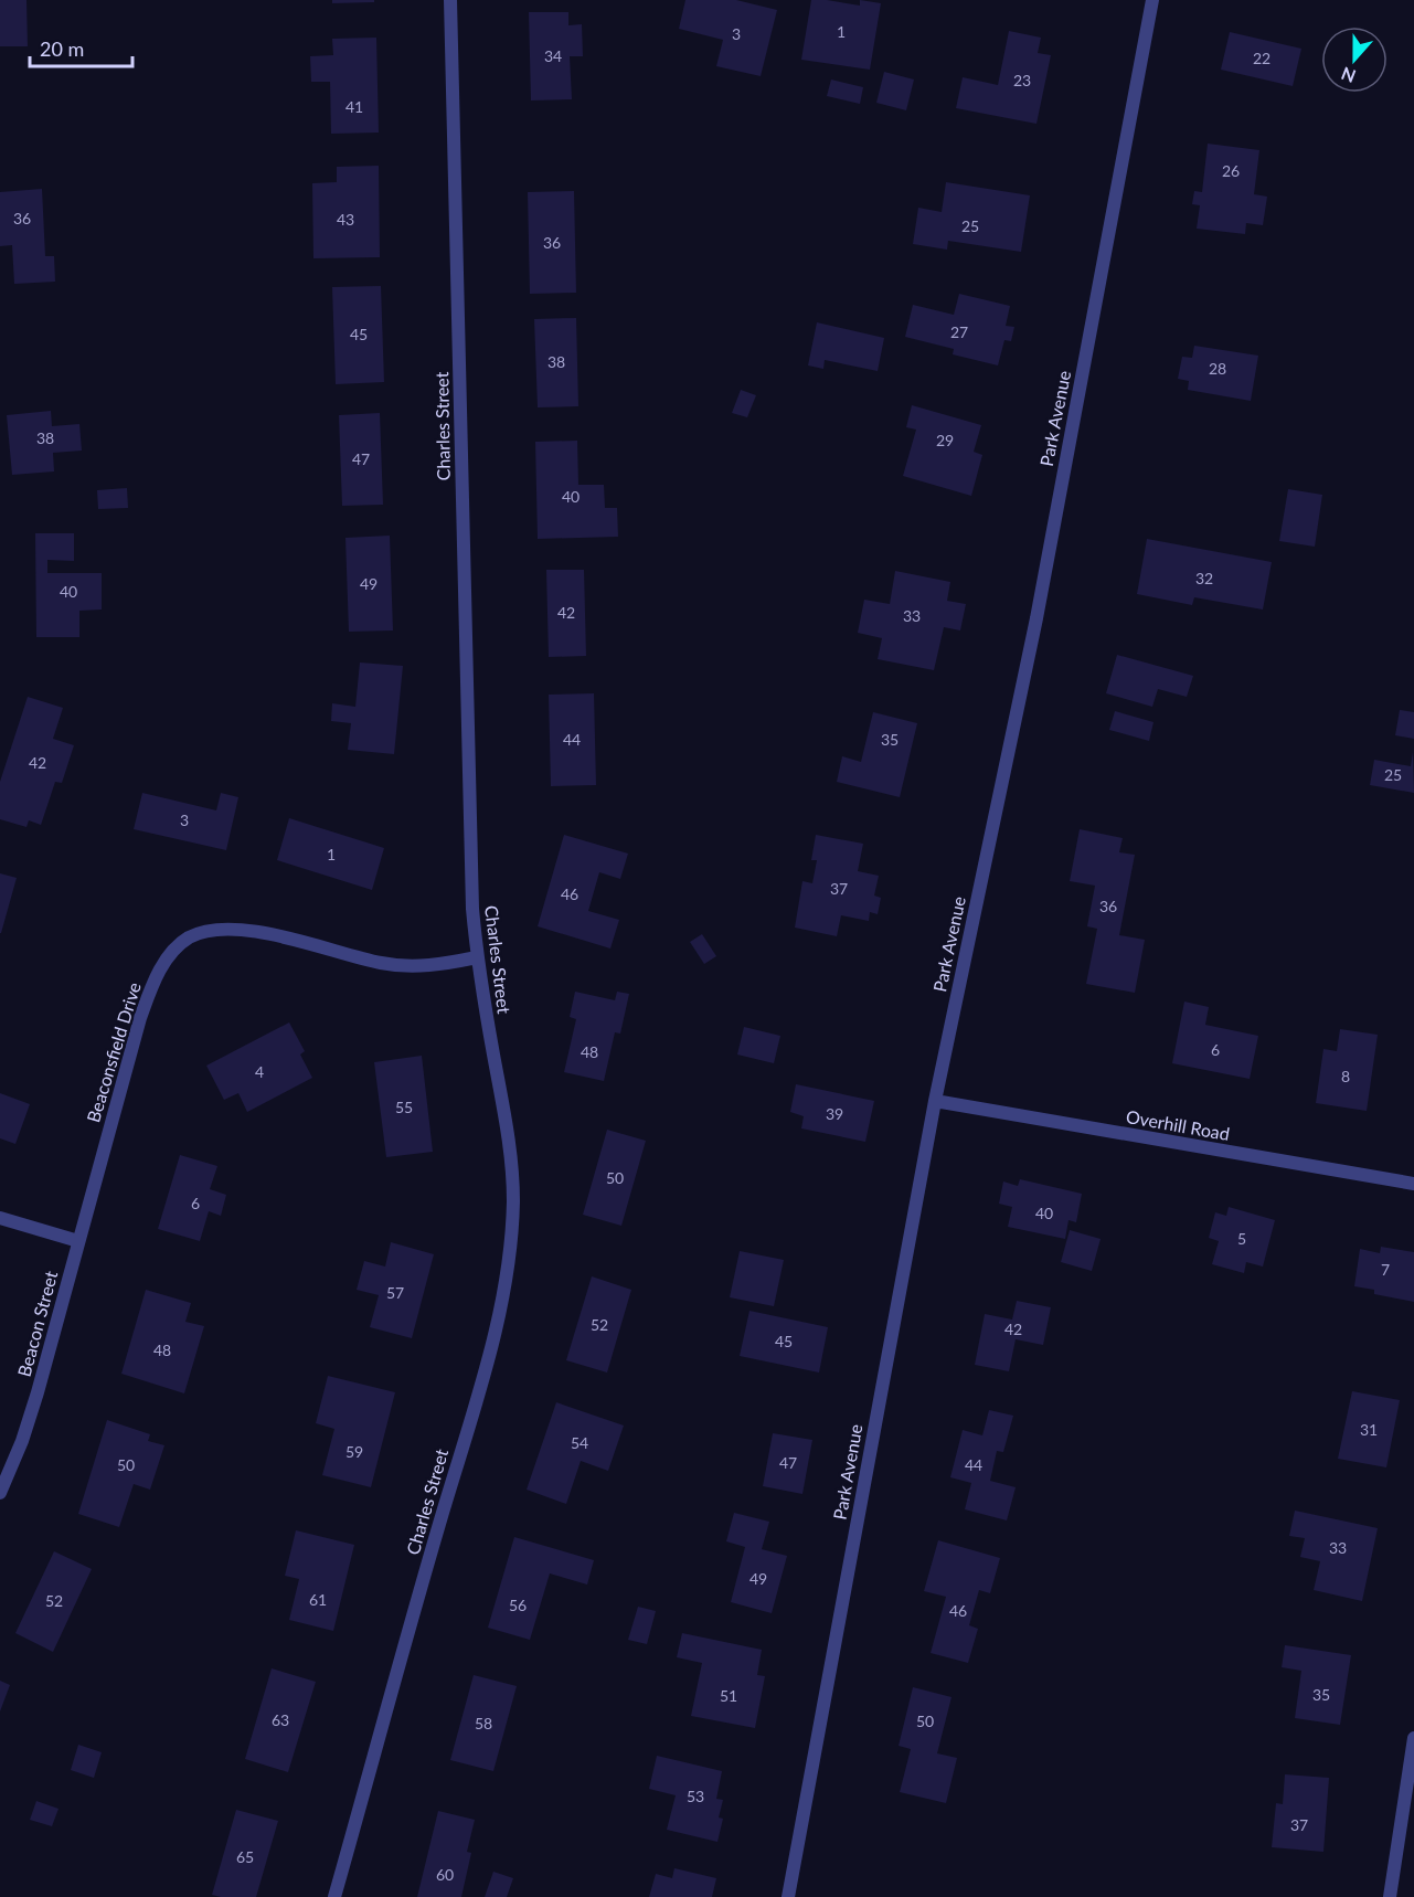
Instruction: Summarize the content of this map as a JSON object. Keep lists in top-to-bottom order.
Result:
{
  "streets": {
    "street": [
      "Park Avenue",
      "Charles Street",
      "Beaconsfield Drive",
      "Overhill Road",
      "Beacon Street"
    ]
  },
  "crossings": [
    ["Park Avenue", "Overhill Road"],
    ["Charles Street", "Beaconsfield Drive"],
    ["Beaconsfield Drive", "Beacon Street"]
  ],
  "house_numbers": [
    "1",
    "3",
    "34",
    "22",
    "23",
    "41",
    "26",
    "36",
    "43",
    "25",
    "36",
    "27",
    "45",
    "38",
    "28",
    "38",
    "29",
    "47",
    "40",
    "32",
    "49",
    "40",
    "42",
    "33",
    "44",
    "35",
    "42",
    "25",
    "3",
    "1",
    "37",
    "46",
    "36",
    "6",
    "48",
    "4",
    "8",
    "55",
    "39",
    "50",
    "6",
    "40",
    "5",
    "7",
    "57",
    "52",
    "42",
    "45",
    "48",
    "31",
    "54",
    "59",
    "47",
    "50",
    "44",
    "33",
    "49",
    "61",
    "52",
    "56",
    "46",
    "35",
    "51",
    "63",
    "50",
    "58",
    "53",
    "37",
    "65",
    "60"
  ],
  "scale_bar": "20 m",
  "north": "bottom"
}
